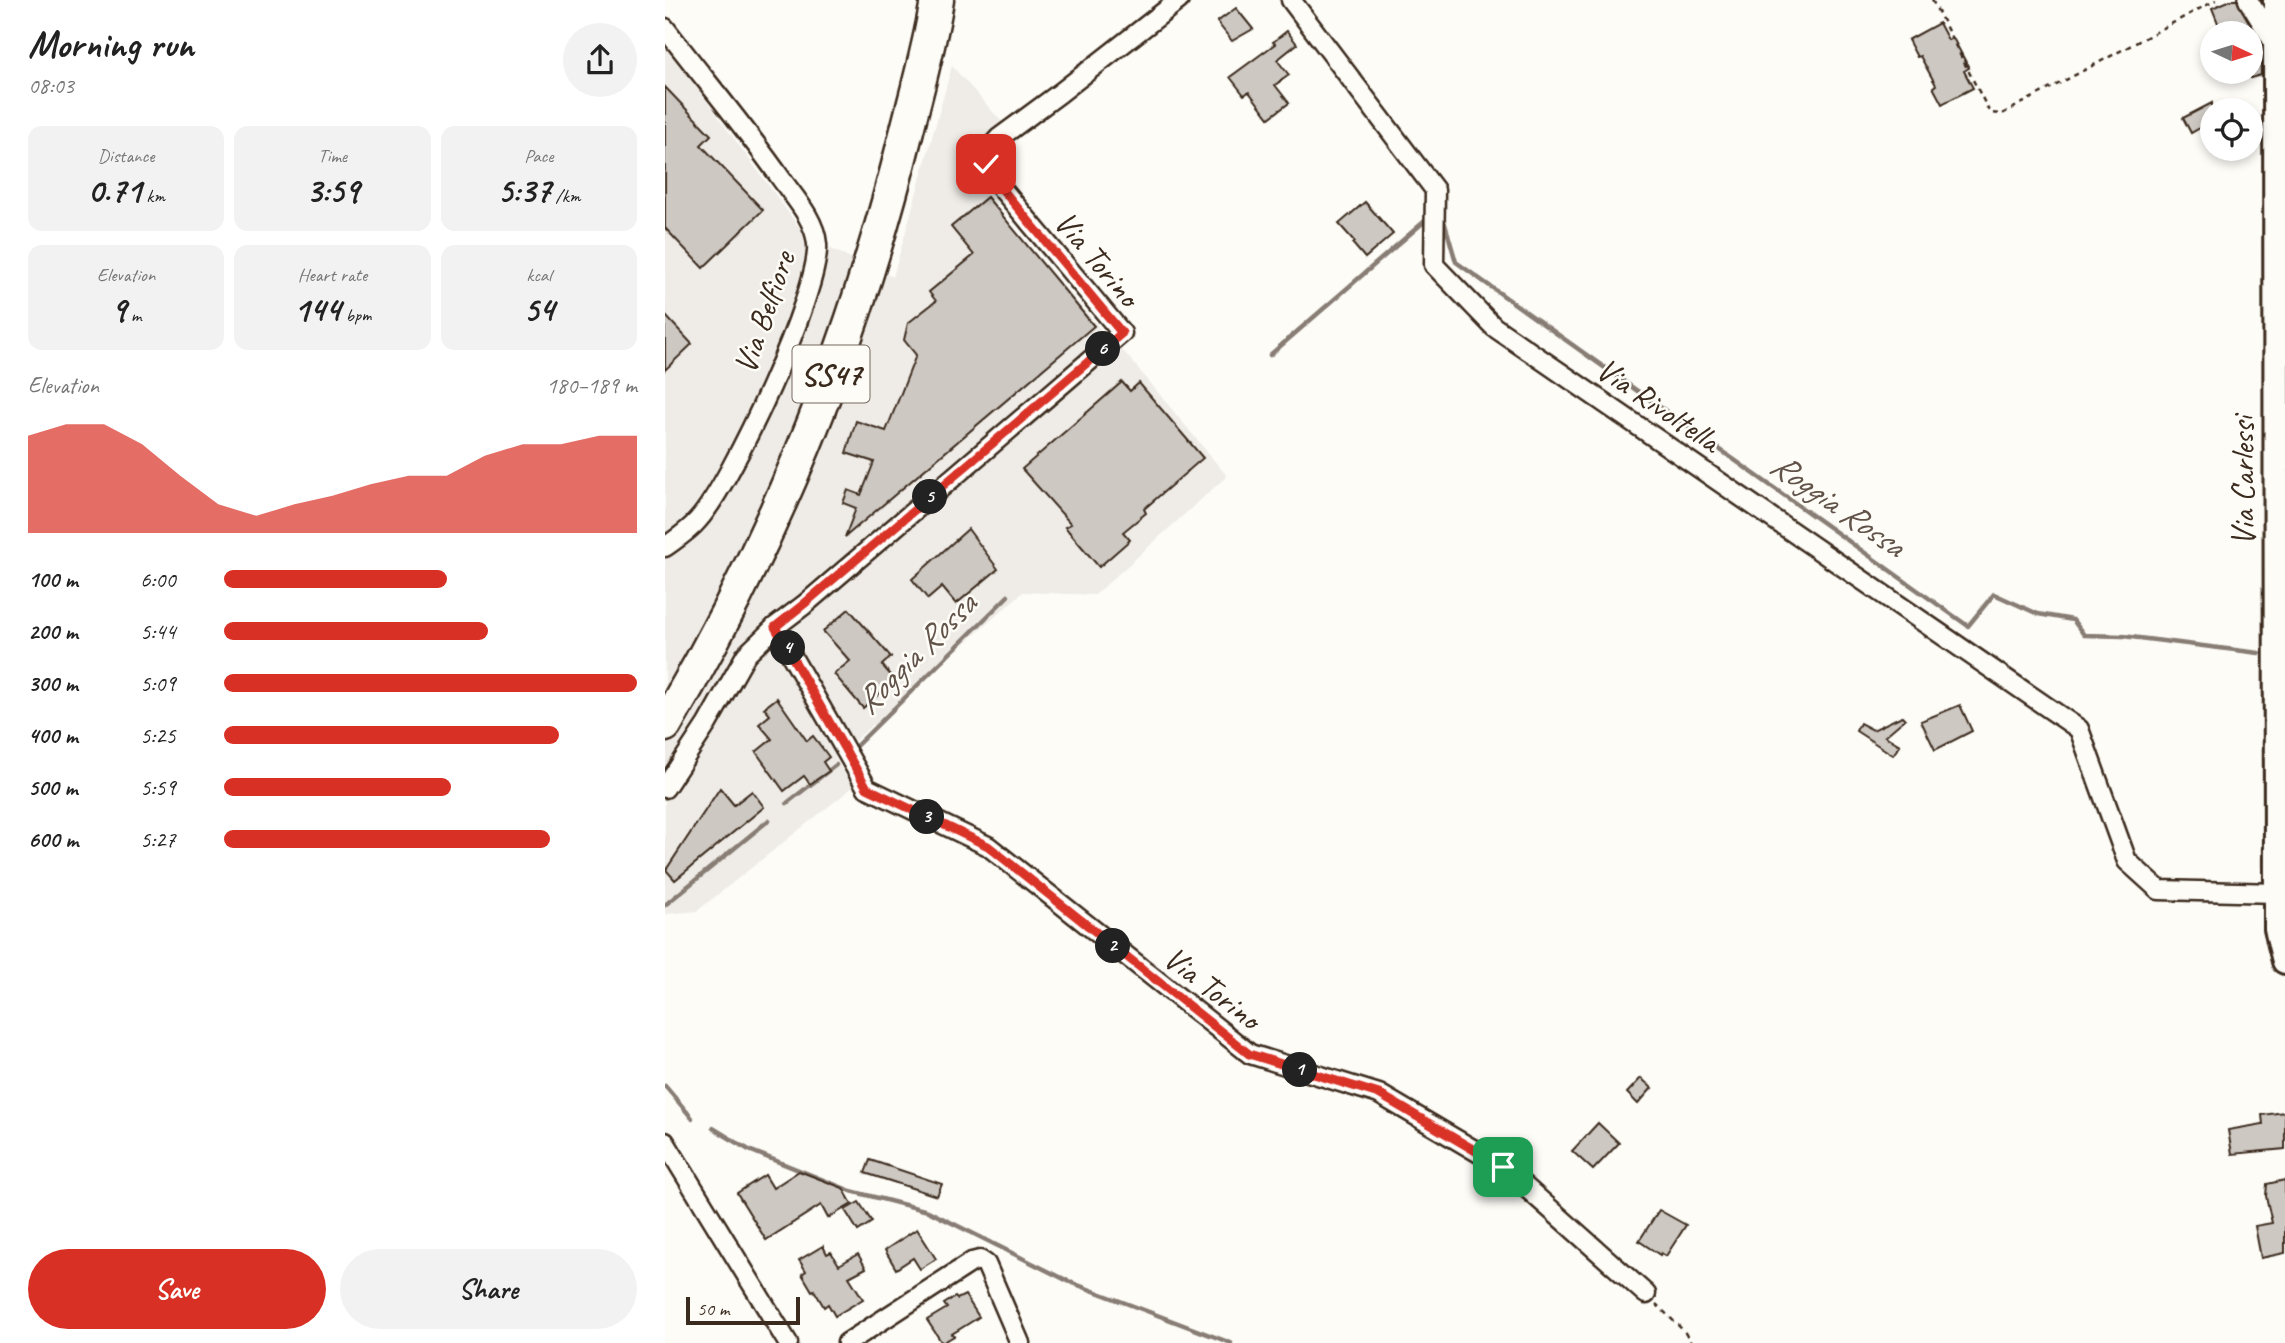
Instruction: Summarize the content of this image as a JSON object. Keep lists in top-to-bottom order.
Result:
{
  "streets": {
    "highway": ["SS47"],
    "main road": ["Via Carlessi"],
    "street": ["Via Torino", "Via Belfiore", "Via Rivoltella"]
  },
  "crossings": [
    ["Via Rivoltella", "Via Carlessi"]
  ],
  "water": ["Roggia Rossa"],
  "scale_bar": "50 m",
  "north": "right",
  "page": {
    "heading": ["Morning run", "08:03"],
    "stats": [
      ["Distance", "0.71 km"],
      ["Time", "3:59"],
      ["Pace", "5:37 /km"],
      ["Elevation", "9 m"],
      ["Heart rate", "144 bpm"],
      ["kcal", "54"]
    ],
    "pins": [
      "6",
      "5",
      "4",
      "3",
      "2",
      "1"
    ],
    "chart": ["Elevation", "180–189 m"],
    "list": [
      {
        "name": "100 m",
        "note": "6:00"
      },
      {
        "name": "200 m",
        "note": "5:44"
      },
      {
        "name": "300 m",
        "note": "5:09"
      },
      {
        "name": "400 m",
        "note": "5:25"
      },
      {
        "name": "500 m",
        "note": "5:59"
      },
      {
        "name": "600 m",
        "note": "5:27"
      }
    ],
    "buttons": ["Save", "Share"],
    "scale": "50 m"
  }
}
